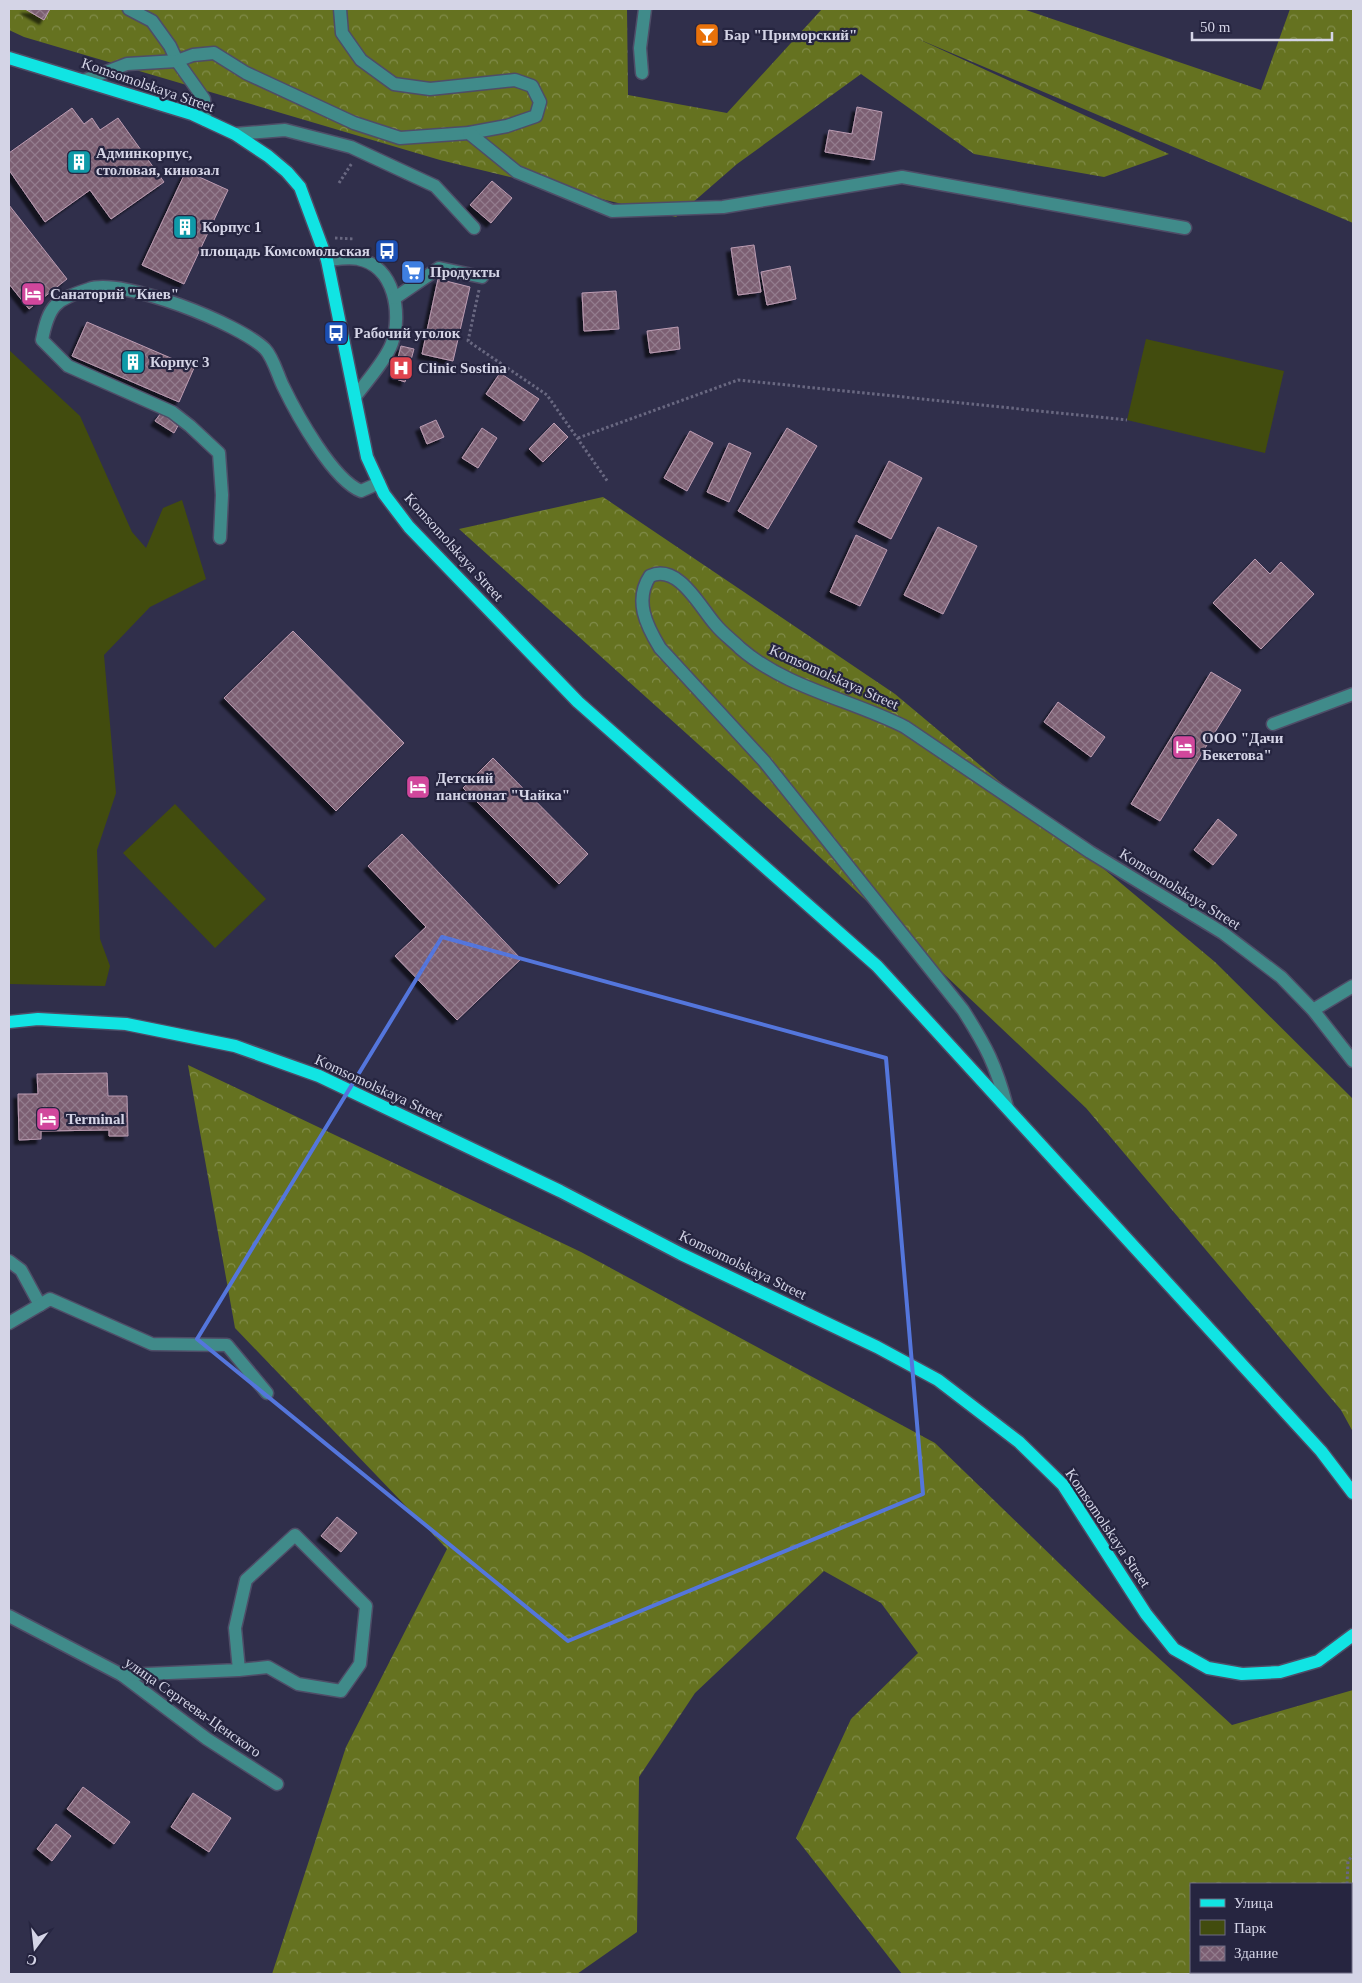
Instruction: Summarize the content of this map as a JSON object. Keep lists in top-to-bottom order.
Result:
{
  "streets": {
    "main road": ["Komsomolskaya Street"],
    "street": ["улица Сергеева-Ценского"]
  },
  "places": {
    "bar": ["Бар \"Приморский\""],
    "building": ["Админкорпус, столовая, кинозал", "Корпус 1", "Корпус 3"],
    "bus stop": ["площадь Комсомольская", "Рабочий уголок"],
    "supermarket": ["Продукты"],
    "hotel": [
      "Санаторий \"Киев\"",
      "ООО \"Дачи Бекетова\"",
      "Детский пансионат \"Чайка\"",
      "Terminal"
    ],
    "hospital": ["Clinic Sostina"]
  },
  "legend": ["Улица", "Парк", "Здание"],
  "scale_bar": "50 m",
  "north": "bottom"
}
